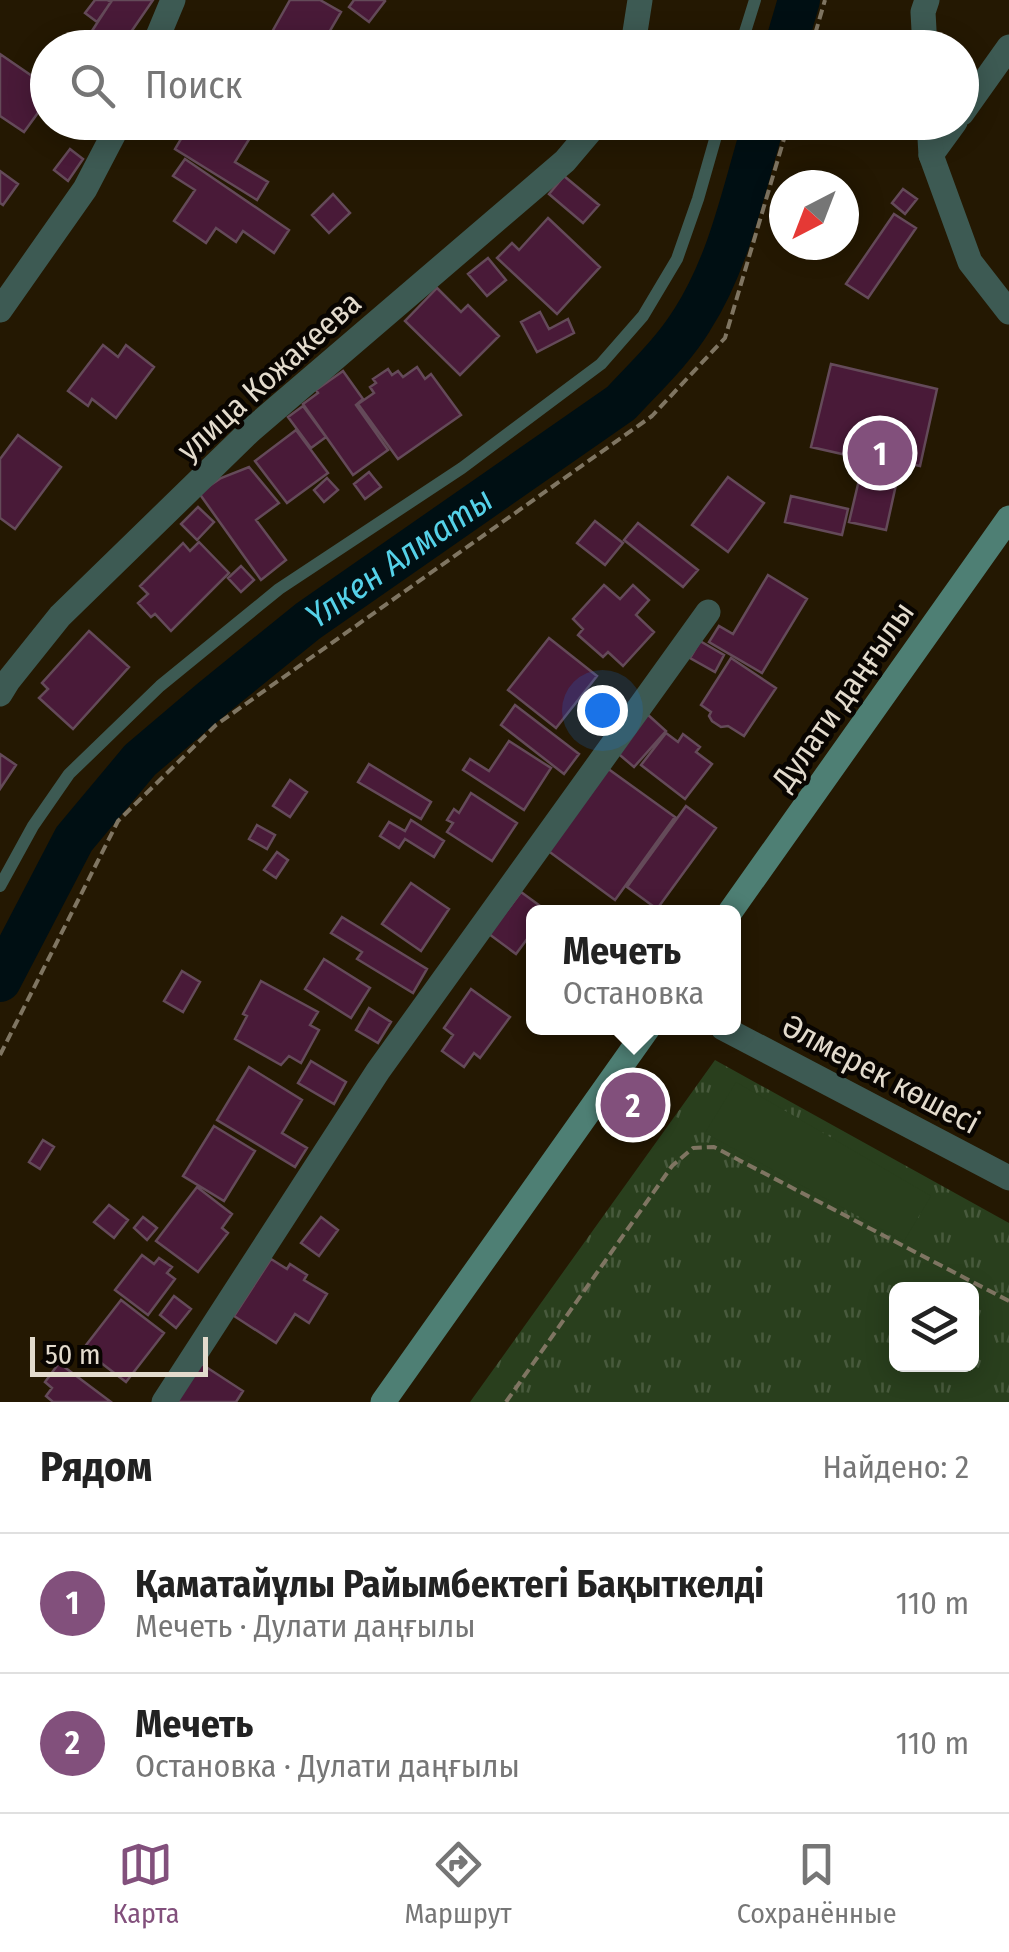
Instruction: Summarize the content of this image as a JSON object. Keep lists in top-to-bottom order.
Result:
{
  "streets": {
    "main road": ["Дулати даңғылы"],
    "street": ["улица Кожакеева", "Әлмерек көшесі"]
  },
  "water": ["Үлкен Алматы"],
  "scale_bar": "50 m",
  "north": "bottom left",
  "page": {
    "search": "Поиск",
    "pins": ["1", "2"],
    "popup": ["Мечеть", "Остановка"],
    "scale": "50 m",
    "heading": ["Рядом", "Найдено: 2"],
    "list": [
      {
        "mark": "1",
        "name": "Қаматайұлы Райымбектегі Бақыткелді",
        "note": "Мечеть · Дулати даңғылы",
        "value": "110 m"
      },
      {
        "mark": "2",
        "name": "Мечеть",
        "note": "Остановка · Дулати даңғылы",
        "value": "110 m"
      }
    ],
    "nav": ["Карта", "Маршрут", "Сохранённые"]
  }
}
